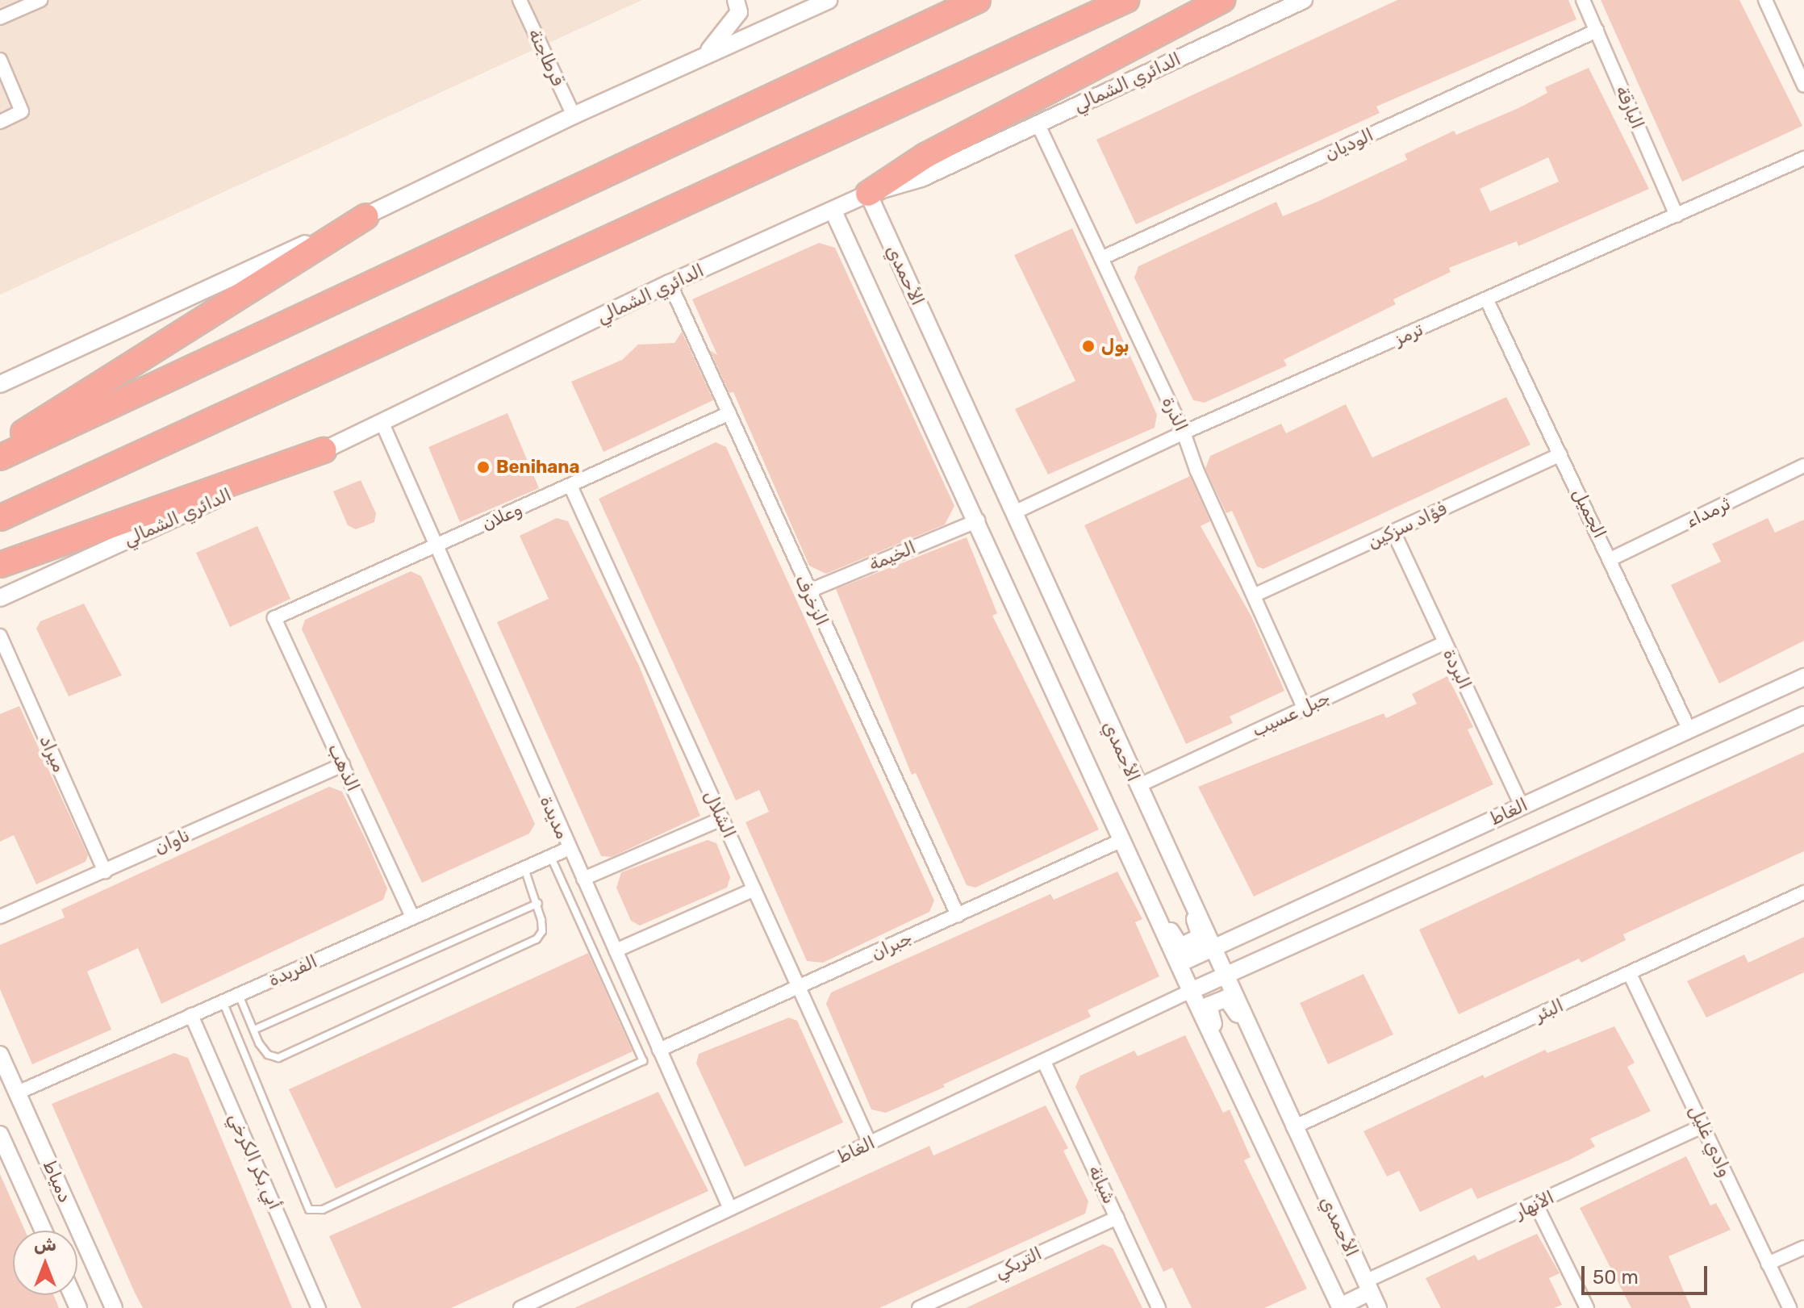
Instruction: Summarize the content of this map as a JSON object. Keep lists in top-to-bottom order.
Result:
{
  "streets": {
    "street": [
      "قرطاجنة",
      "الدائري الشمالي",
      "البارقة",
      "الوديان",
      "الأحمدي",
      "ترمز",
      "الذرة",
      "ثرمداء",
      "الجميل",
      "وعلان",
      "فؤاد سزكين",
      "الخيمة",
      "الزخرف",
      "البردة",
      "جبل عسيب",
      "ميراد",
      "الذهب",
      "الغاط",
      "الشلال",
      "مديدة",
      "ناوان",
      "جبران",
      "الفريدة",
      "البئر",
      "وادي غليل",
      "أبي بكر الكرخي",
      "دمياط",
      "شبانة",
      "الأنهار",
      "التريكي"
    ]
  },
  "crossings": [
    ["الدائري الشمالي", "الأحمدي"],
    ["الدائري الشمالي", "الذرة"],
    ["الدائري الشمالي", "الزخرف"],
    ["الدائري الشمالي", "مديدة"],
    ["البارقة", "الوديان"],
    ["البارقة", "ترمز"],
    ["الوديان", "الذرة"],
    ["الأحمدي", "ترمز"],
    ["الأحمدي", "الخيمة"],
    ["الأحمدي", "جبل عسيب"],
    ["الأحمدي", "الغاط"],
    ["الأحمدي", "جبران"],
    ["الأحمدي", "البئر"],
    ["الأحمدي", "الأنهار"],
    ["ترمز", "الذرة"],
    ["ترمز", "الجميل"],
    ["الذرة", "فؤاد سزكين"],
    ["الذرة", "جبل عسيب"],
    ["ثرمداء", "الجميل"],
    ["الجميل", "فؤاد سزكين"],
    ["الجميل", "الغاط"],
    ["وعلان", "الزخرف"],
    ["وعلان", "الذهب"],
    ["وعلان", "الشلال"],
    ["وعلان", "مديدة"],
    ["فؤاد سزكين", "البردة"],
    ["الخيمة", "الزخرف"],
    ["الزخرف", "جبران"],
    ["البردة", "جبل عسيب"],
    ["البردة", "الغاط"],
    ["ميراد", "ناوان"],
    ["الذهب", "ناوان"],
    ["الذهب", "الفريدة"],
    ["الغاط", "الشلال"],
    ["الغاط", "مديدة"],
    ["الغاط", "شبانة"],
    ["الشلال", "جبران"],
    ["مديدة", "جبران"],
    ["مديدة", "الفريدة"],
    ["الفريدة", "أبي بكر الكرخي"],
    ["الفريدة", "دمياط"],
    ["البئر", "وادي غليل"],
    ["وادي غليل", "الأنهار"],
    ["شبانة", "التريكي"]
  ],
  "places": ["بول", "Benihana"],
  "scale_bar": "50 m",
  "north": "top"
}
